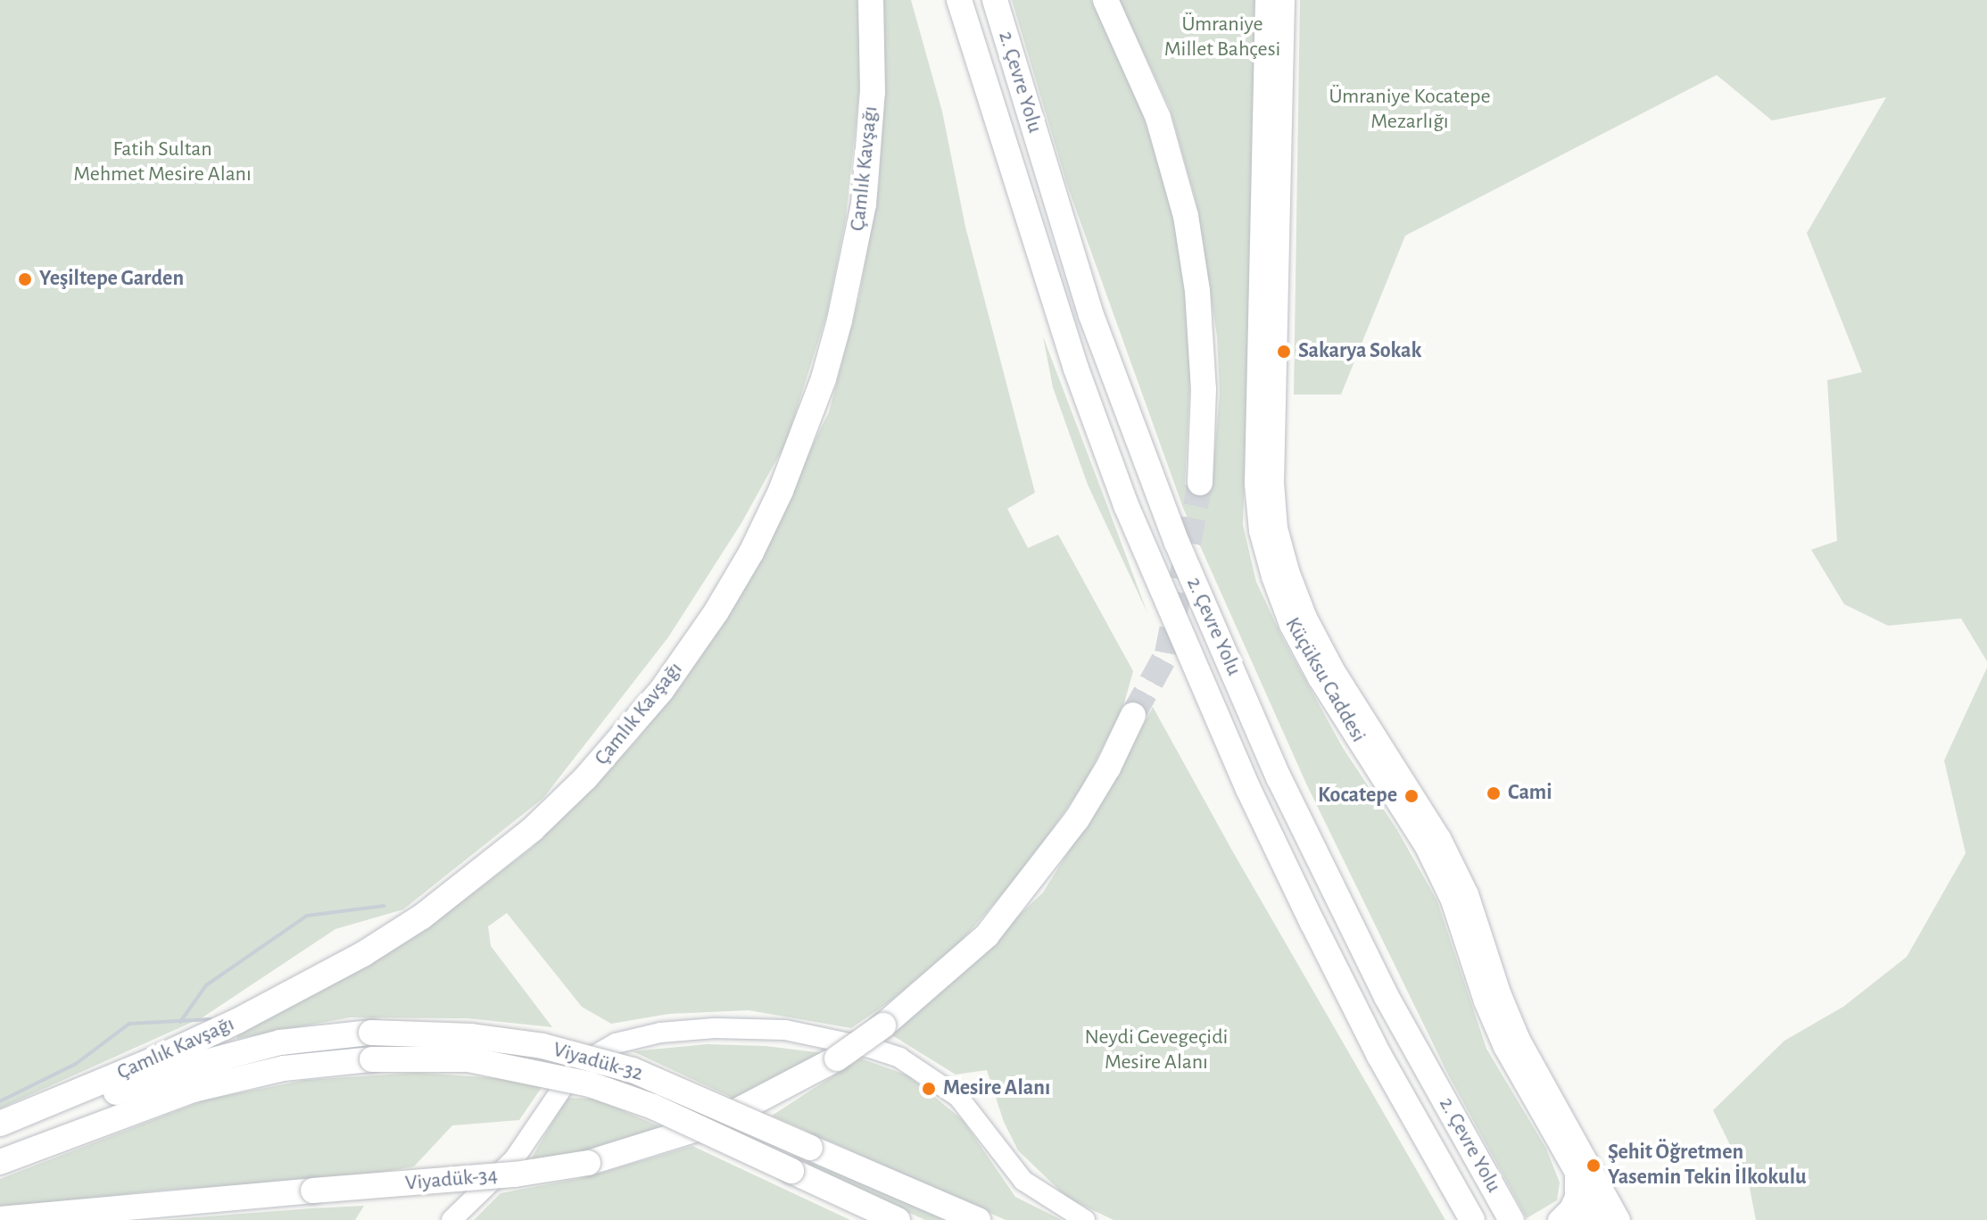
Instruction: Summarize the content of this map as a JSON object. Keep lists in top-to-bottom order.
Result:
{
  "streets": {
    "highway": [
      "2. Çevre Yolu",
      "Çamlık Kavşağı",
      "Viyadük-32",
      "Viyadük-34"
    ],
    "main road": ["Küçüksu Caddesi"]
  },
  "crossings": [
    ["Çamlık Kavşağı", "Viyadük-32"]
  ],
  "parks": [
    "Ümraniye Millet Bahçesi",
    "Ümraniye Kocatepe Mezarlığı",
    "Fatih Sultan Mehmet Mesire Alanı",
    "Neydi Gevegeçidi Mesire Alanı"
  ],
  "places": [
    "Yeşiltepe Garden",
    "Sakarya Sokak",
    "Cami",
    "Kocatepe",
    "Mesire Alanı",
    "Şehit Öğretmen Yasemin Tekin İlkokulu"
  ]
}
